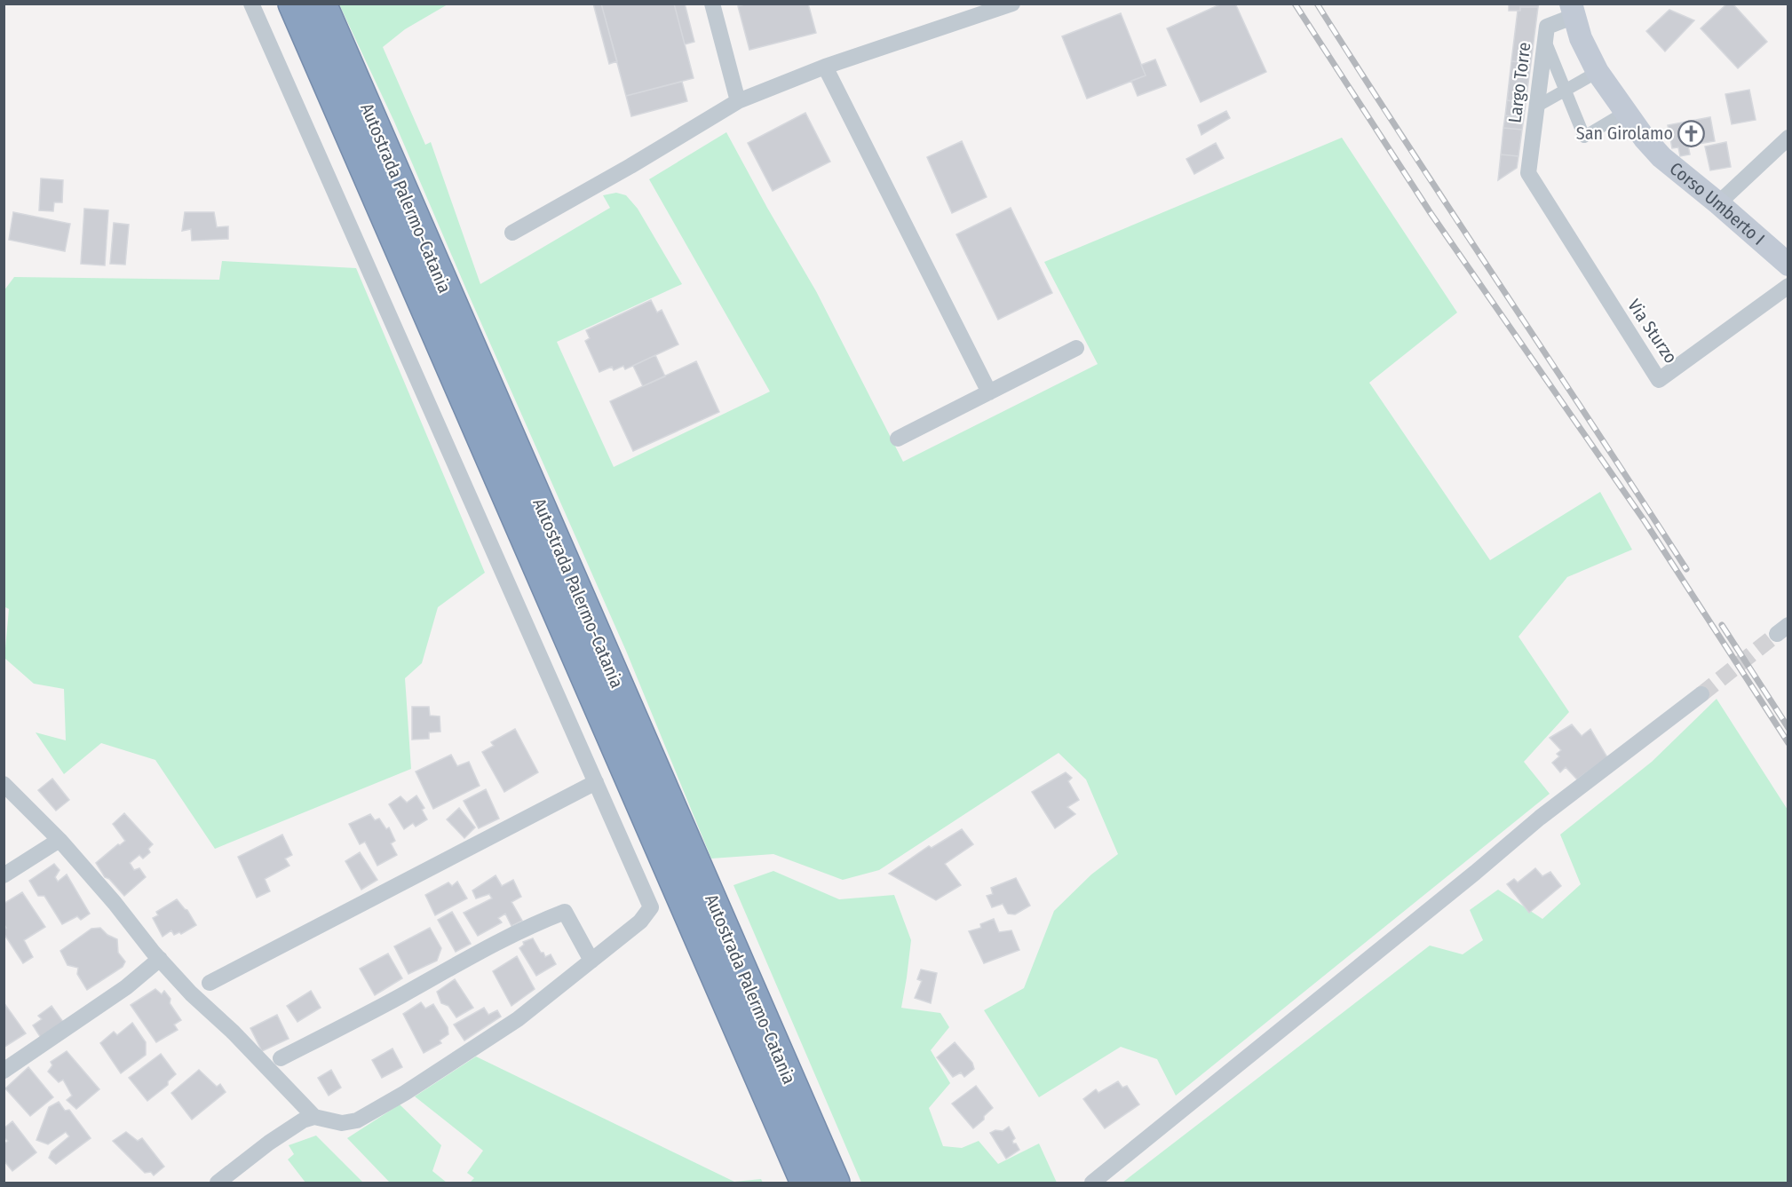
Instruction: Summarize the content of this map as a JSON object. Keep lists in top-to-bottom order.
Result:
{
  "streets": {
    "highway": ["Autostrada Palermo-Catania"],
    "main road": ["Corso Umberto I"],
    "street": ["Largo Torre", "Via Sturzo"]
  },
  "crossings": [
    ["Largo Torre", "Corso Umberto I"],
    ["Largo Torre", "Via Sturzo"]
  ],
  "places": {
    "church": ["San Girolamo"]
  }
}
